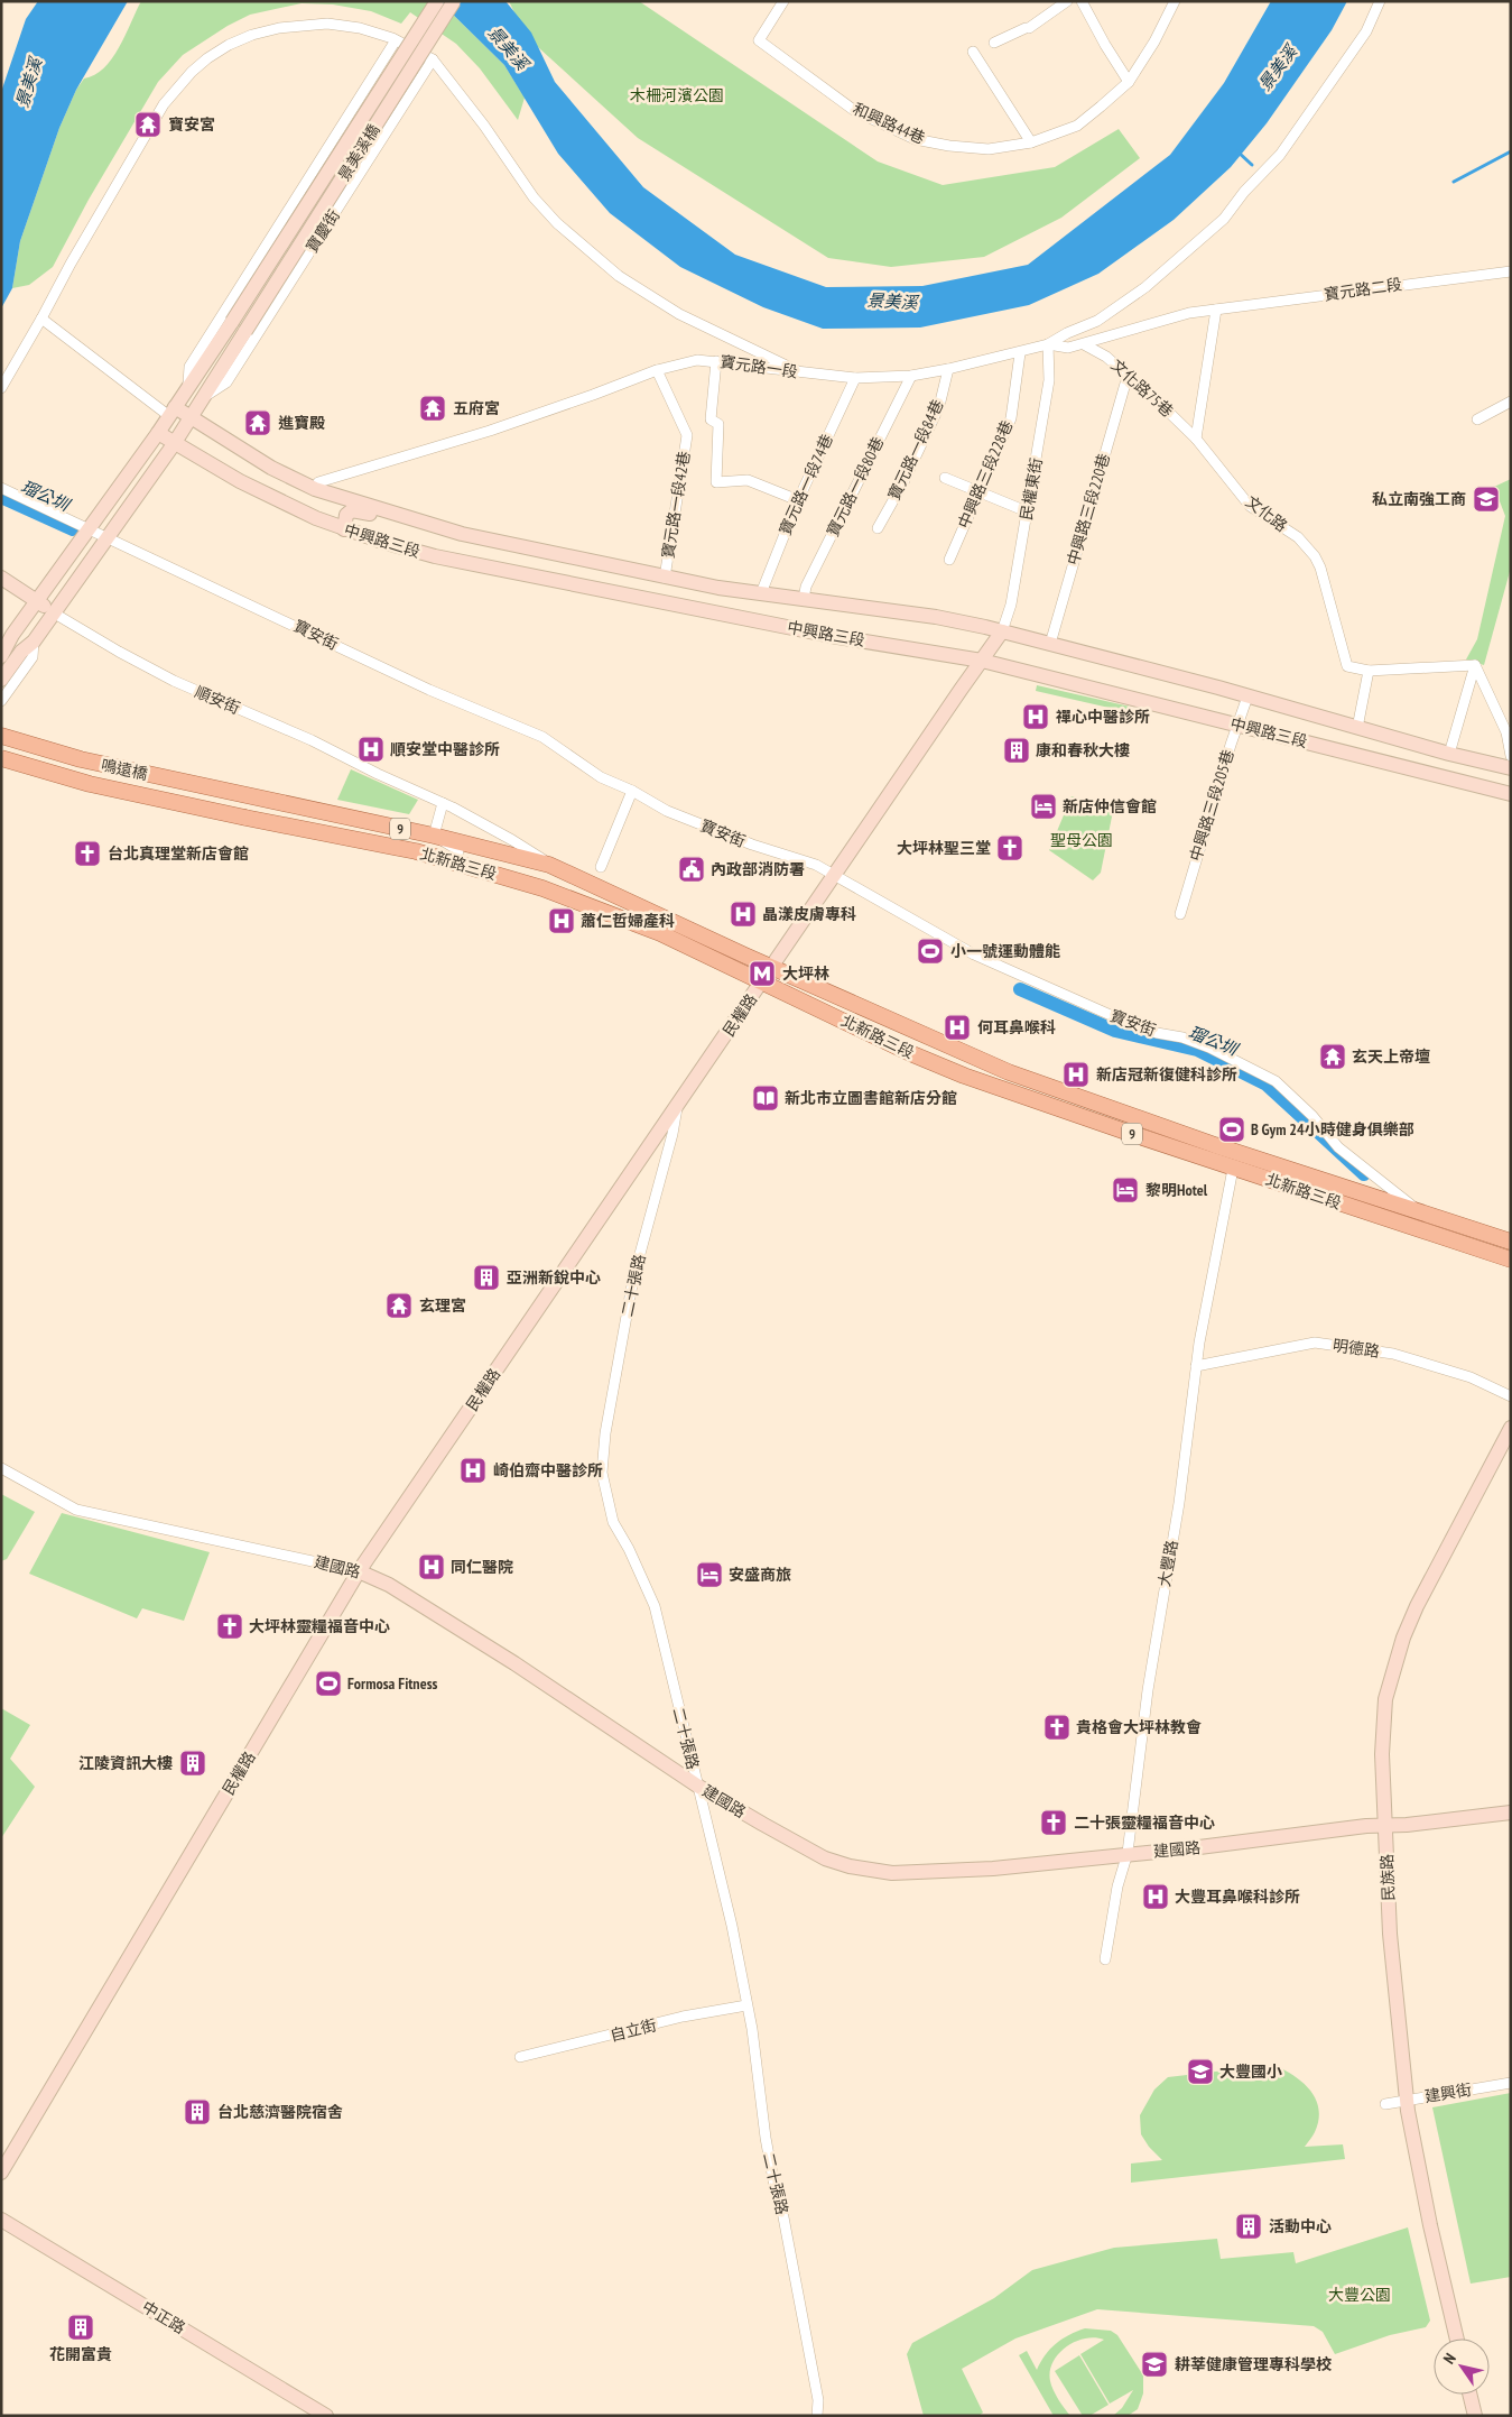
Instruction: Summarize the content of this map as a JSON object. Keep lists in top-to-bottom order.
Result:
{
  "streets": {
    "main road": ["鳴遠橋", "9", "北新路三段"],
    "street": [
      "和興路44巷",
      "景美溪橋",
      "寶慶街",
      "寶元路二段",
      "寶元路一段",
      "文化路75巷",
      "寶元路一段84巷",
      "中興路三段228巷",
      "寶元路一段74巷",
      "寶元路一段80巷",
      "民權東街",
      "寶元路一段42巷",
      "中興路三段220巷",
      "文化路",
      "中興路三段",
      "寶安街",
      "順安街",
      "中興路三段205巷",
      "民權路",
      "二十張路",
      "明德路",
      "大豐路",
      "建國路",
      "民族路",
      "自立街",
      "建興街",
      "中正路"
    ]
  },
  "crossings": [
    ["景美溪橋", "寶慶街"],
    ["寶慶街", "中興路三段"],
    ["寶慶街", "寶安街"],
    ["寶慶街", "順安街"],
    ["寶元路二段", "寶元路一段"],
    ["寶元路一段", "文化路75巷"],
    ["寶元路一段", "寶元路一段84巷"],
    ["寶元路一段", "中興路三段228巷"],
    ["寶元路一段", "寶元路一段74巷"],
    ["寶元路一段", "寶元路一段80巷"],
    ["寶元路一段", "民權東街"],
    ["寶元路一段", "寶元路一段42巷"],
    ["寶元路一段", "中興路三段"],
    ["文化路75巷", "中興路三段220巷"],
    ["文化路75巷", "文化路"],
    ["寶元路一段74巷", "中興路三段"],
    ["寶元路一段80巷", "中興路三段"],
    ["民權東街", "中興路三段"],
    ["民權東街", "民權路"],
    ["寶元路一段42巷", "中興路三段"],
    ["中興路三段220巷", "中興路三段"],
    ["中興路三段", "中興路三段205巷"],
    ["中興路三段", "民權路"],
    ["寶安街", "北新路三段"],
    ["寶安街", "民權路"],
    ["順安街", "北新路三段"],
    ["鳴遠橋", "北新路三段"],
    ["北新路三段", "民權路"],
    ["北新路三段", "大豐路"],
    ["民權路", "二十張路"],
    ["民權路", "建國路"],
    ["二十張路", "建國路"],
    ["二十張路", "自立街"],
    ["明德路", "大豐路"],
    ["大豐路", "建國路"],
    ["建國路", "民族路"],
    ["民族路", "建興街"]
  ],
  "water": ["景美溪", "瑠公圳"],
  "parks": ["木柵河濱公園", "聖母公園", "大豐公園"],
  "places": {
    "temple": [
      "寶安宮",
      "五府宮",
      "進寶殿",
      "玄天上帝壇",
      "玄理宮"
    ],
    "school or university": ["私立南強工商", "大豐國小", "耕莘健康管理專科學校"],
    "hospital": [
      "禪心中醫診所",
      "順安堂中醫診所",
      "晶漾皮膚專科",
      "蕭仁哲婦產科",
      "何耳鼻喉科",
      "新店冠新復健科診所",
      "崎伯齋中醫診所",
      "同仁醫院",
      "大豐耳鼻喉科診所"
    ],
    "building": [
      "康和春秋大樓",
      "亞洲新銳中心",
      "江陵資訊大樓",
      "台北慈濟醫院宿舍",
      "活動中心",
      "花開富貴"
    ],
    "hotel": ["新店仲信會館", "黎明Hotel", "安盛商旅"],
    "church": [
      "大坪林聖三堂",
      "台北真理堂新店會館",
      "大坪林靈糧福音中心",
      "貴格會大坪林教會",
      "二十張靈糧福音中心"
    ],
    "public building": ["內政部消防署"],
    "sports": ["小一號運動體能", "B Gym 24小時健身俱樂部", "Formosa Fitness"],
    "metro station": ["大坪林"],
    "library": ["新北市立圖書館新店分館"]
  },
  "north": "top left"
}
